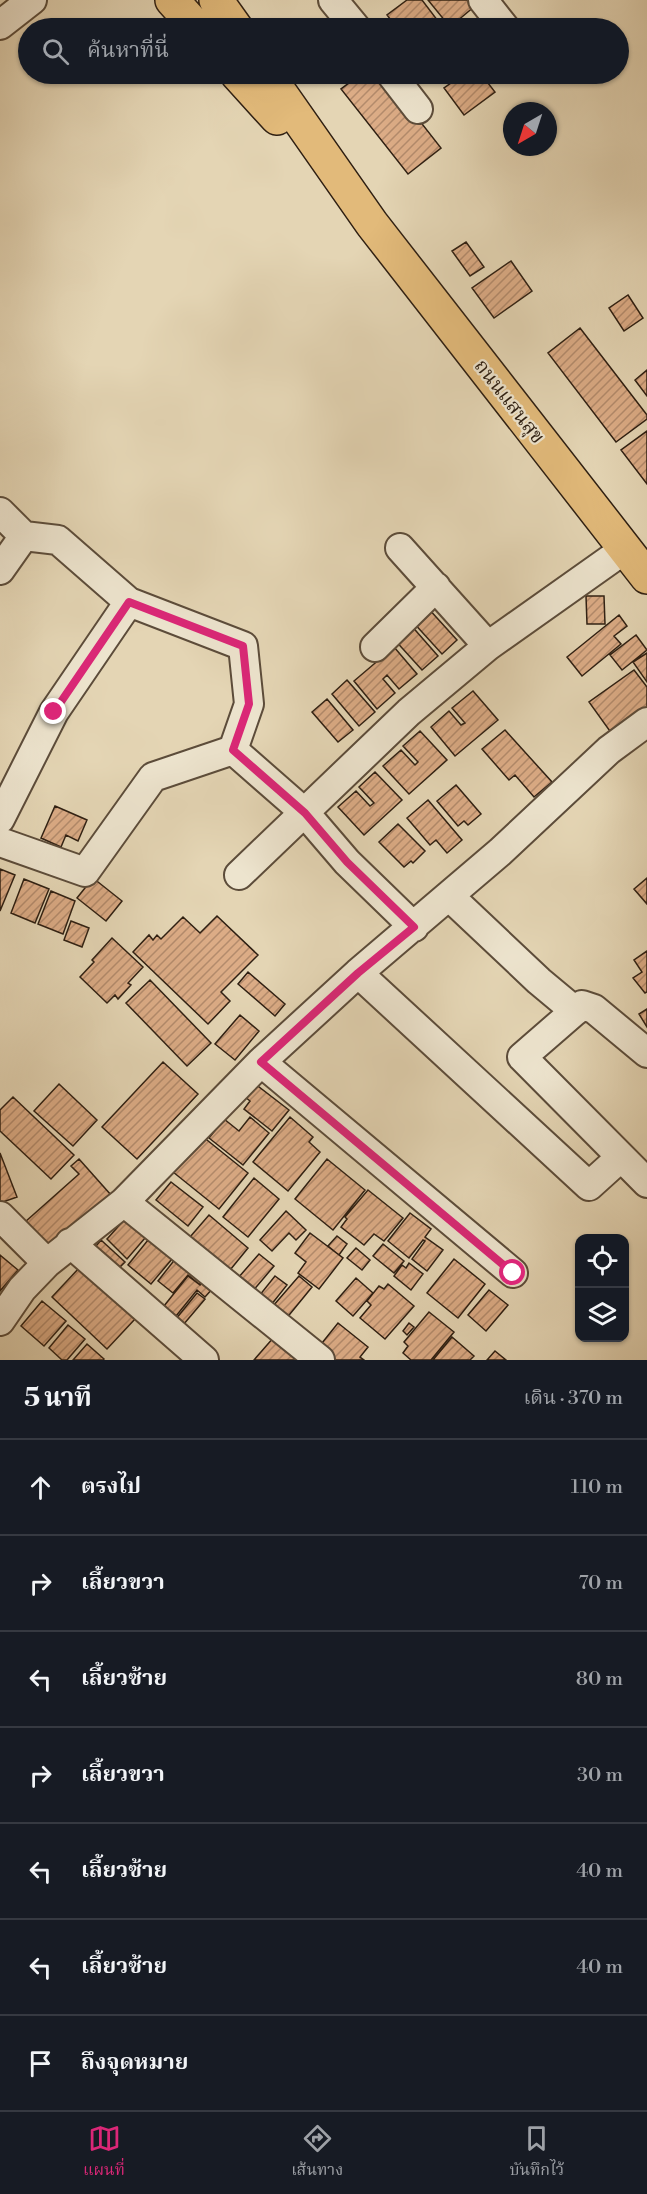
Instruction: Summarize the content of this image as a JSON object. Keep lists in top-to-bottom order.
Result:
{
  "streets": {
    "main road": ["ถนนแสนสุข"]
  },
  "north": "bottom left",
  "page": {
    "search": "ค้นหาที่นี่",
    "heading": ["5 นาที", "เดิน · 370 m"],
    "list": [
      ["ตรงไป", "110 m"],
      ["เลี้ยวขวา", "70 m"],
      ["เลี้ยวซ้าย", "80 m"],
      ["เลี้ยวขวา", "30 m"],
      ["เลี้ยวซ้าย", "40 m"],
      ["เลี้ยวซ้าย", "40 m"],
      "ถึงจุดหมาย"
    ],
    "nav": ["แผนที่", "เส้นทาง", "บันทึกไว้"]
  }
}
